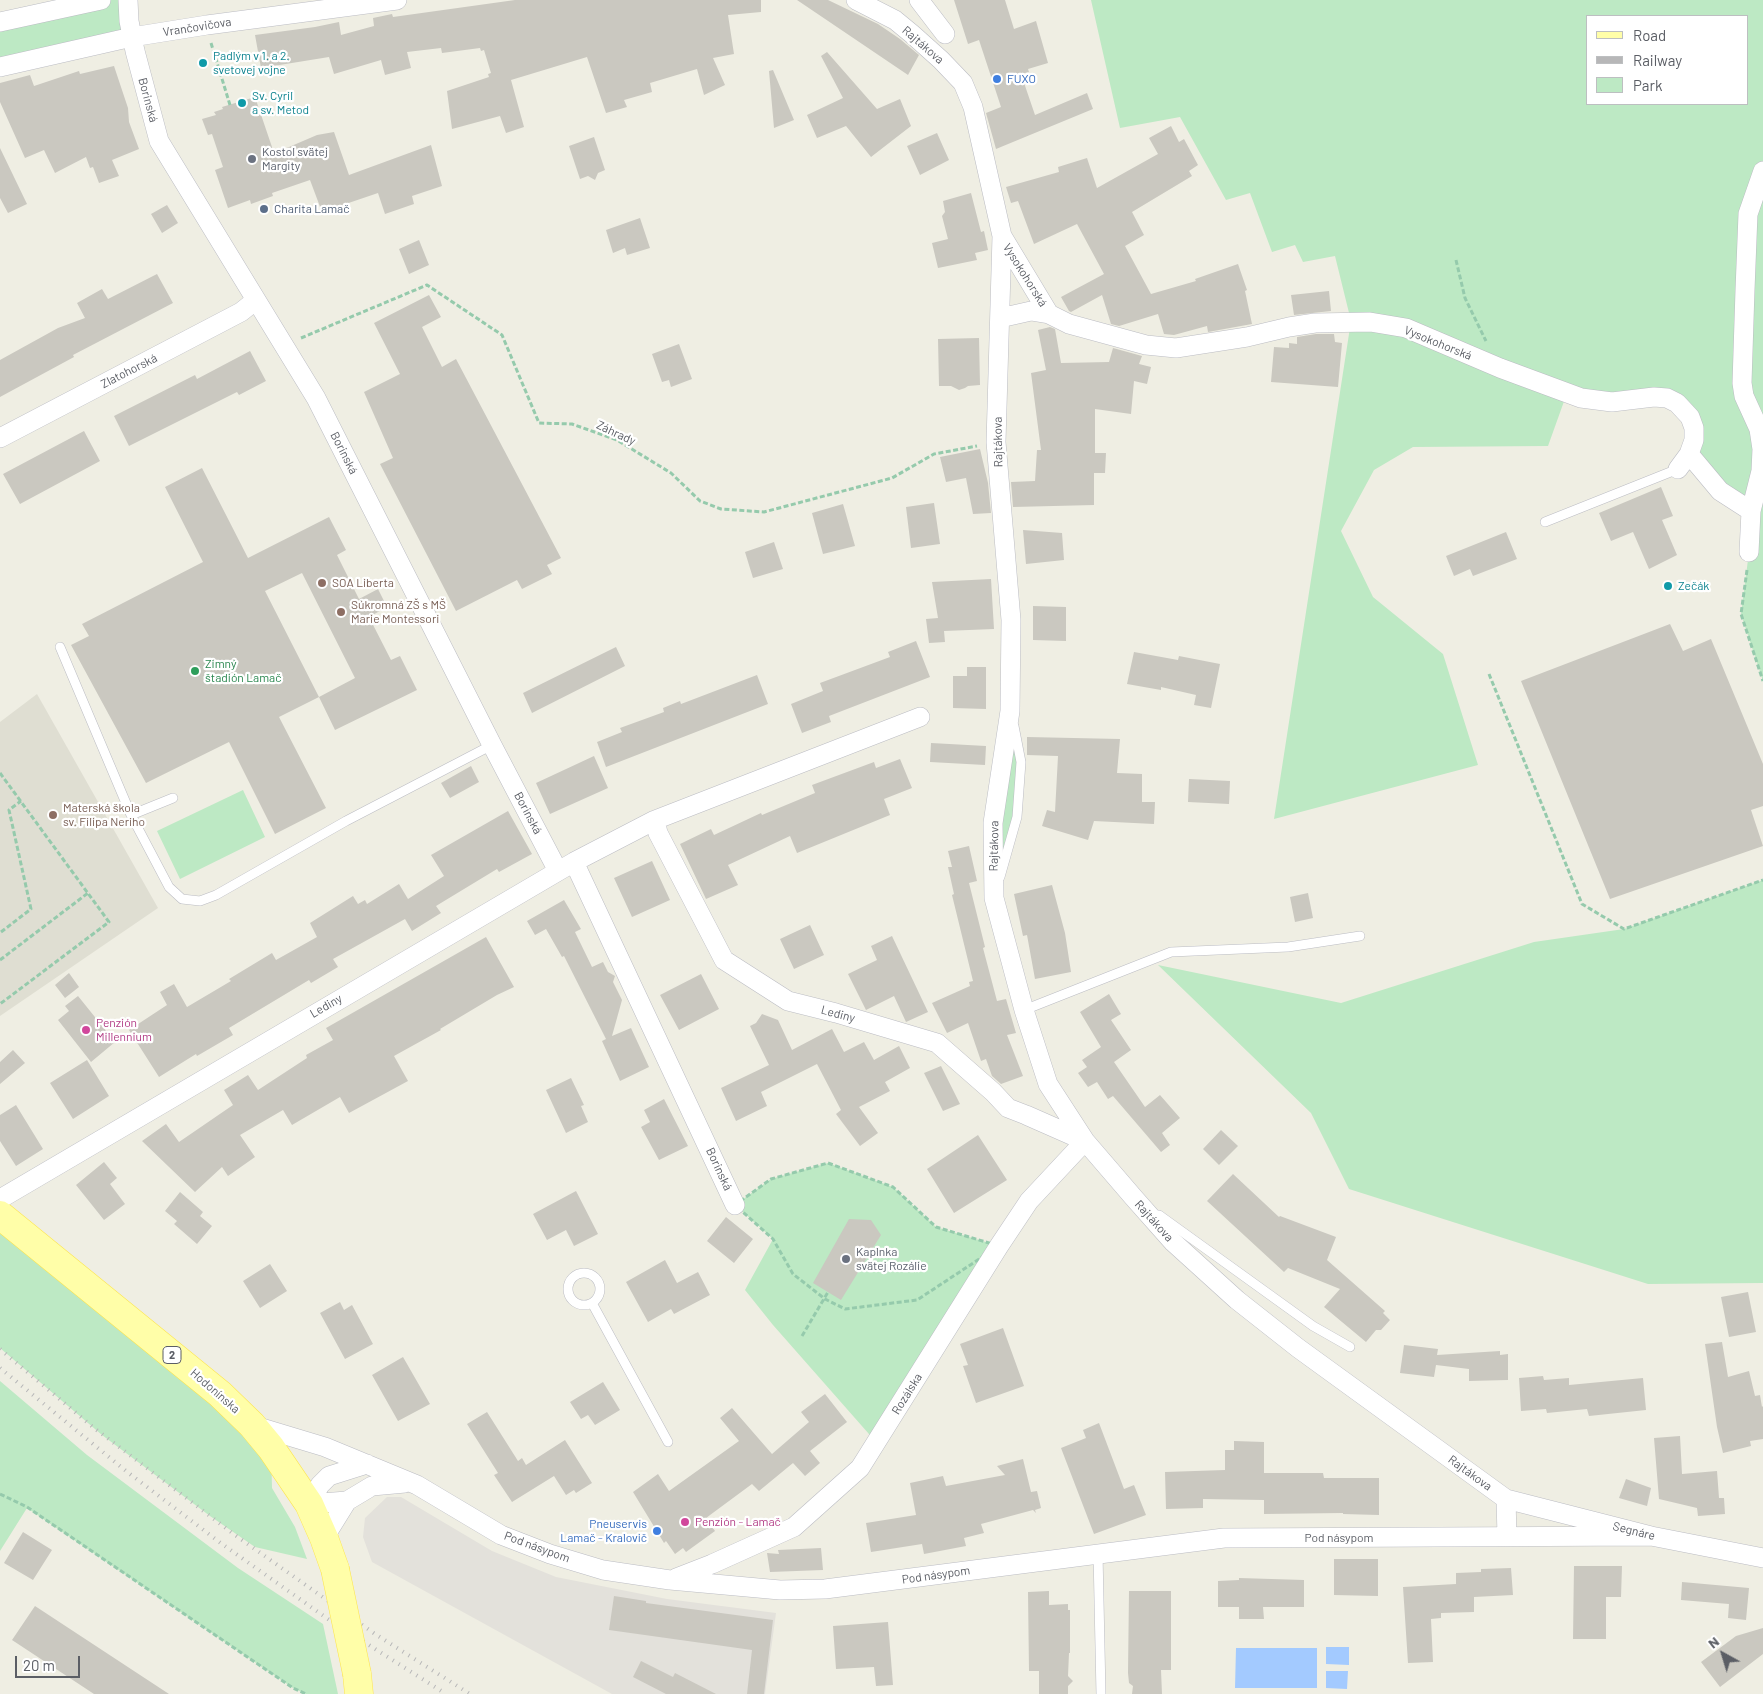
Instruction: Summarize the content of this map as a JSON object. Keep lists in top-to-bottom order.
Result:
{
  "streets": {
    "main road": ["2", "Hodonínska"],
    "street": [
      "Vrančovičova",
      "Rajtákova",
      "Borinská",
      "Vysokohorská",
      "Zlatohorská",
      "Lediny",
      "Rozálska",
      "Segnáre",
      "Pod násypom"
    ],
    "path": ["Záhrady"]
  },
  "crossings": [
    ["Vrančovičova", "Borinská"],
    ["Rajtákova", "Vysokohorská"],
    ["Rajtákova", "Záhrady"],
    ["Rajtákova", "Lediny"],
    ["Rajtákova", "Rozálska"],
    ["Rajtákova", "Segnáre"],
    ["Borinská", "Zlatohorská"],
    ["Borinská", "Záhrady"],
    ["Borinská", "Lediny"],
    ["Lediny", "Rozálska"],
    ["Hodonínska", "Pod násypom"],
    ["Rozálska", "Pod násypom"],
    ["Segnáre", "Pod násypom"]
  ],
  "places": [
    "Padlým v 1. a 2. svetovej vojne",
    "FUXO",
    "Sv. Cyril a sv. Metod",
    "Kostol svätej Margity",
    "Charita Lamač",
    "SOA Liberta",
    "Zečák",
    "Súkromná ZŠ s MŠ Marie Montessori",
    "Zimný štadión Lamač",
    "Materská škola sv. Filipa Neriho",
    "Penzión Millennium",
    "Kaplnka svätej Rozálie",
    "Penzión - Lamač",
    "Pneuservis Lamač - Kralovič"
  ],
  "legend": ["Road", "Railway", "Park"],
  "scale_bar": "20 m",
  "north": "top left"
}
